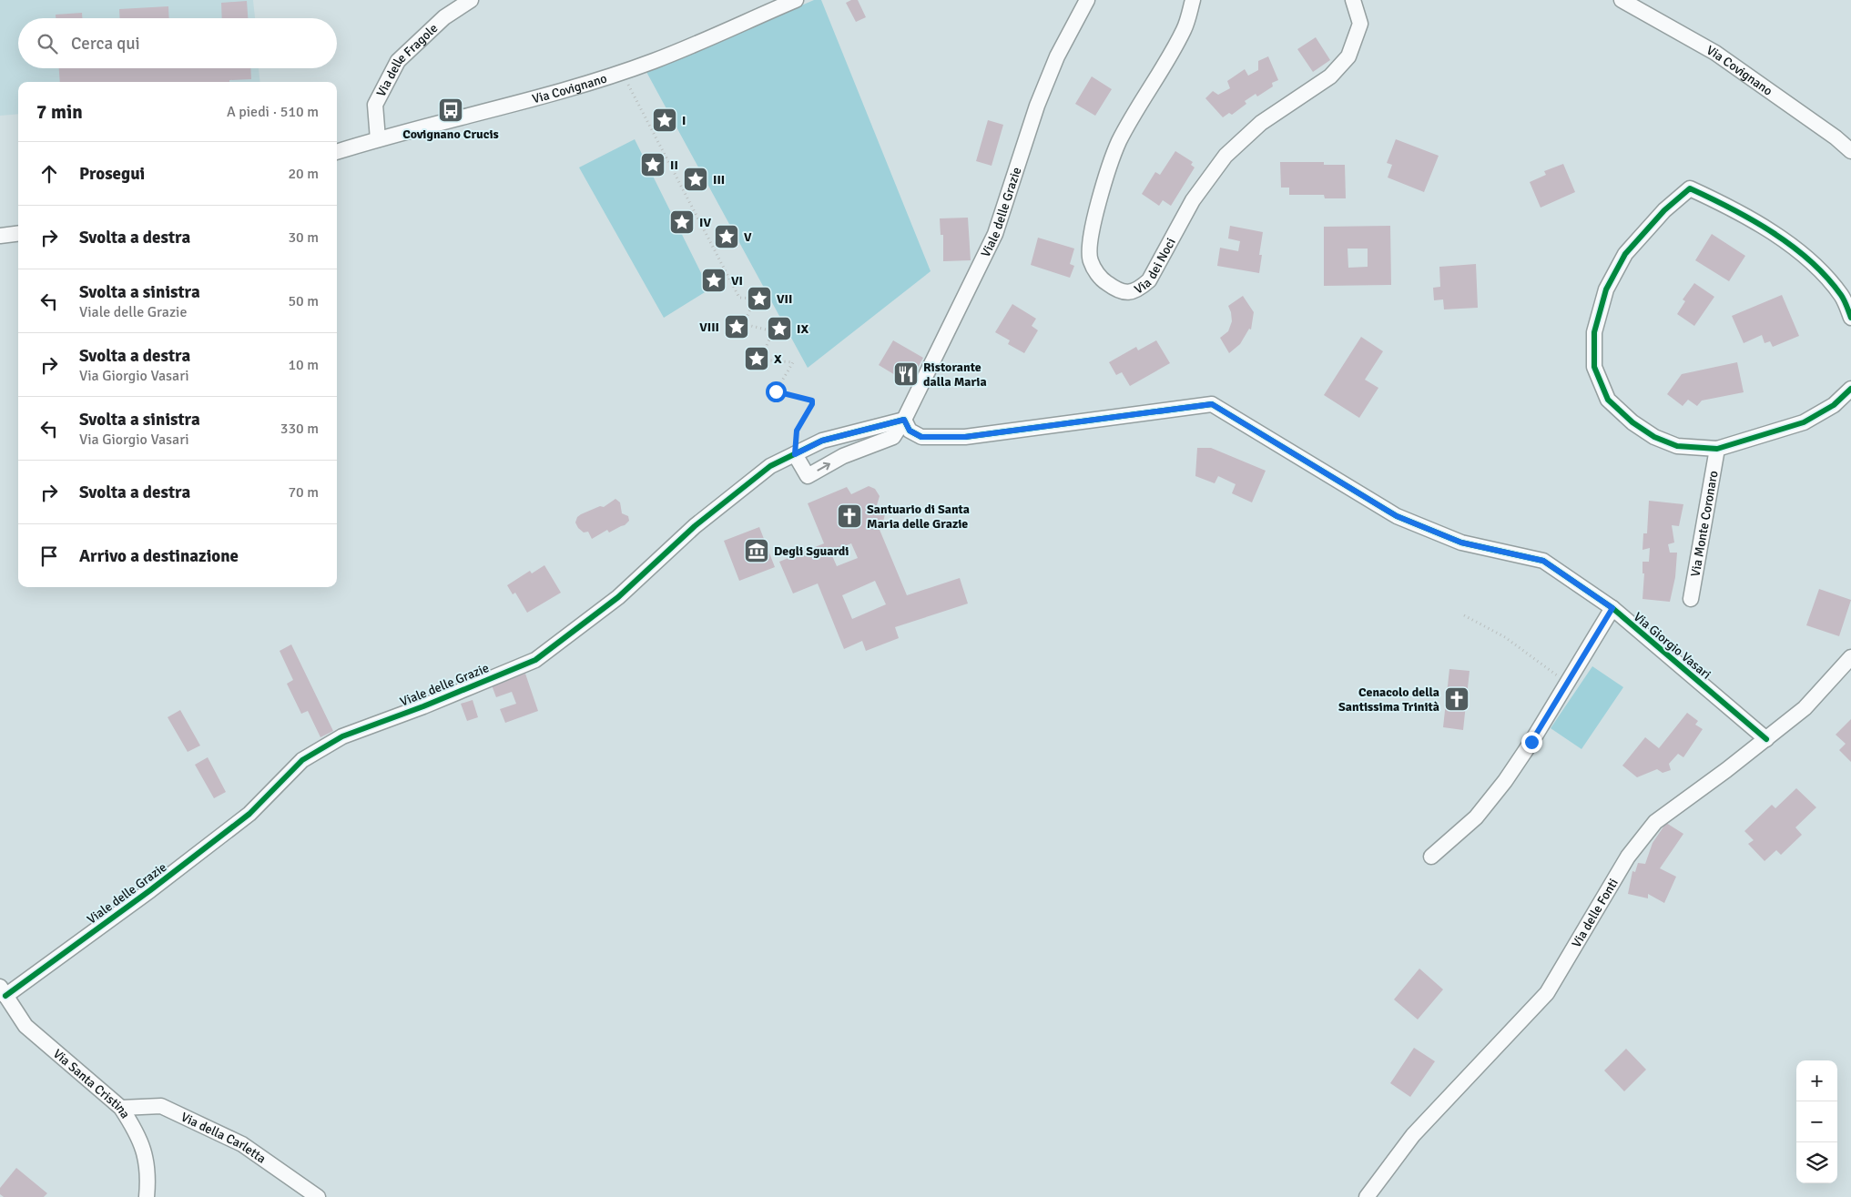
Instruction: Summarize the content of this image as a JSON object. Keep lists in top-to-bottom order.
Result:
{
  "streets": {
    "street": [
      "Via delle Fragole",
      "Via Covignano",
      "Viale delle Grazie",
      "Via dei Noci",
      "Via Monte Coronaro",
      "Via Giorgio Vasari",
      "Via delle Fonti",
      "Via Santa Cristina",
      "Via della Carletta"
    ]
  },
  "crossings": [
    ["Via delle Fragole", "Via Covignano"],
    ["Viale delle Grazie", "Via Giorgio Vasari"],
    ["Viale delle Grazie", "Via Santa Cristina"],
    ["Via Giorgio Vasari", "Via delle Fonti"],
    ["Via Santa Cristina", "Via della Carletta"]
  ],
  "places": {
    "bus stop": ["Covignano Crucis"],
    "place": [
      "I",
      "II",
      "III",
      "IV",
      "V",
      "VI",
      "VII",
      "VIII",
      "IX",
      "X"
    ],
    "restaurant": ["Ristorante dalla Maria"],
    "church": ["Santuario di Santa Maria delle Grazie", "Cenacolo della Santissima Trinità"],
    "museum": ["Degli Sguardi"]
  },
  "page": {
    "search": "Cerca qui",
    "heading": ["7 min", "A piedi · 510 m"],
    "list": [
      ["Prosegui", "20 m"],
      ["Svolta a destra", "30 m"],
      ["Svolta a sinistra", "Viale delle Grazie", "50 m"],
      ["Svolta a destra", "Via Giorgio Vasari", "10 m"],
      ["Svolta a sinistra", "Via Giorgio Vasari", "330 m"],
      ["Svolta a destra", "70 m"],
      "Arrivo a destinazione"
    ],
    "map_buttons": ["+", "−"]
  }
}
